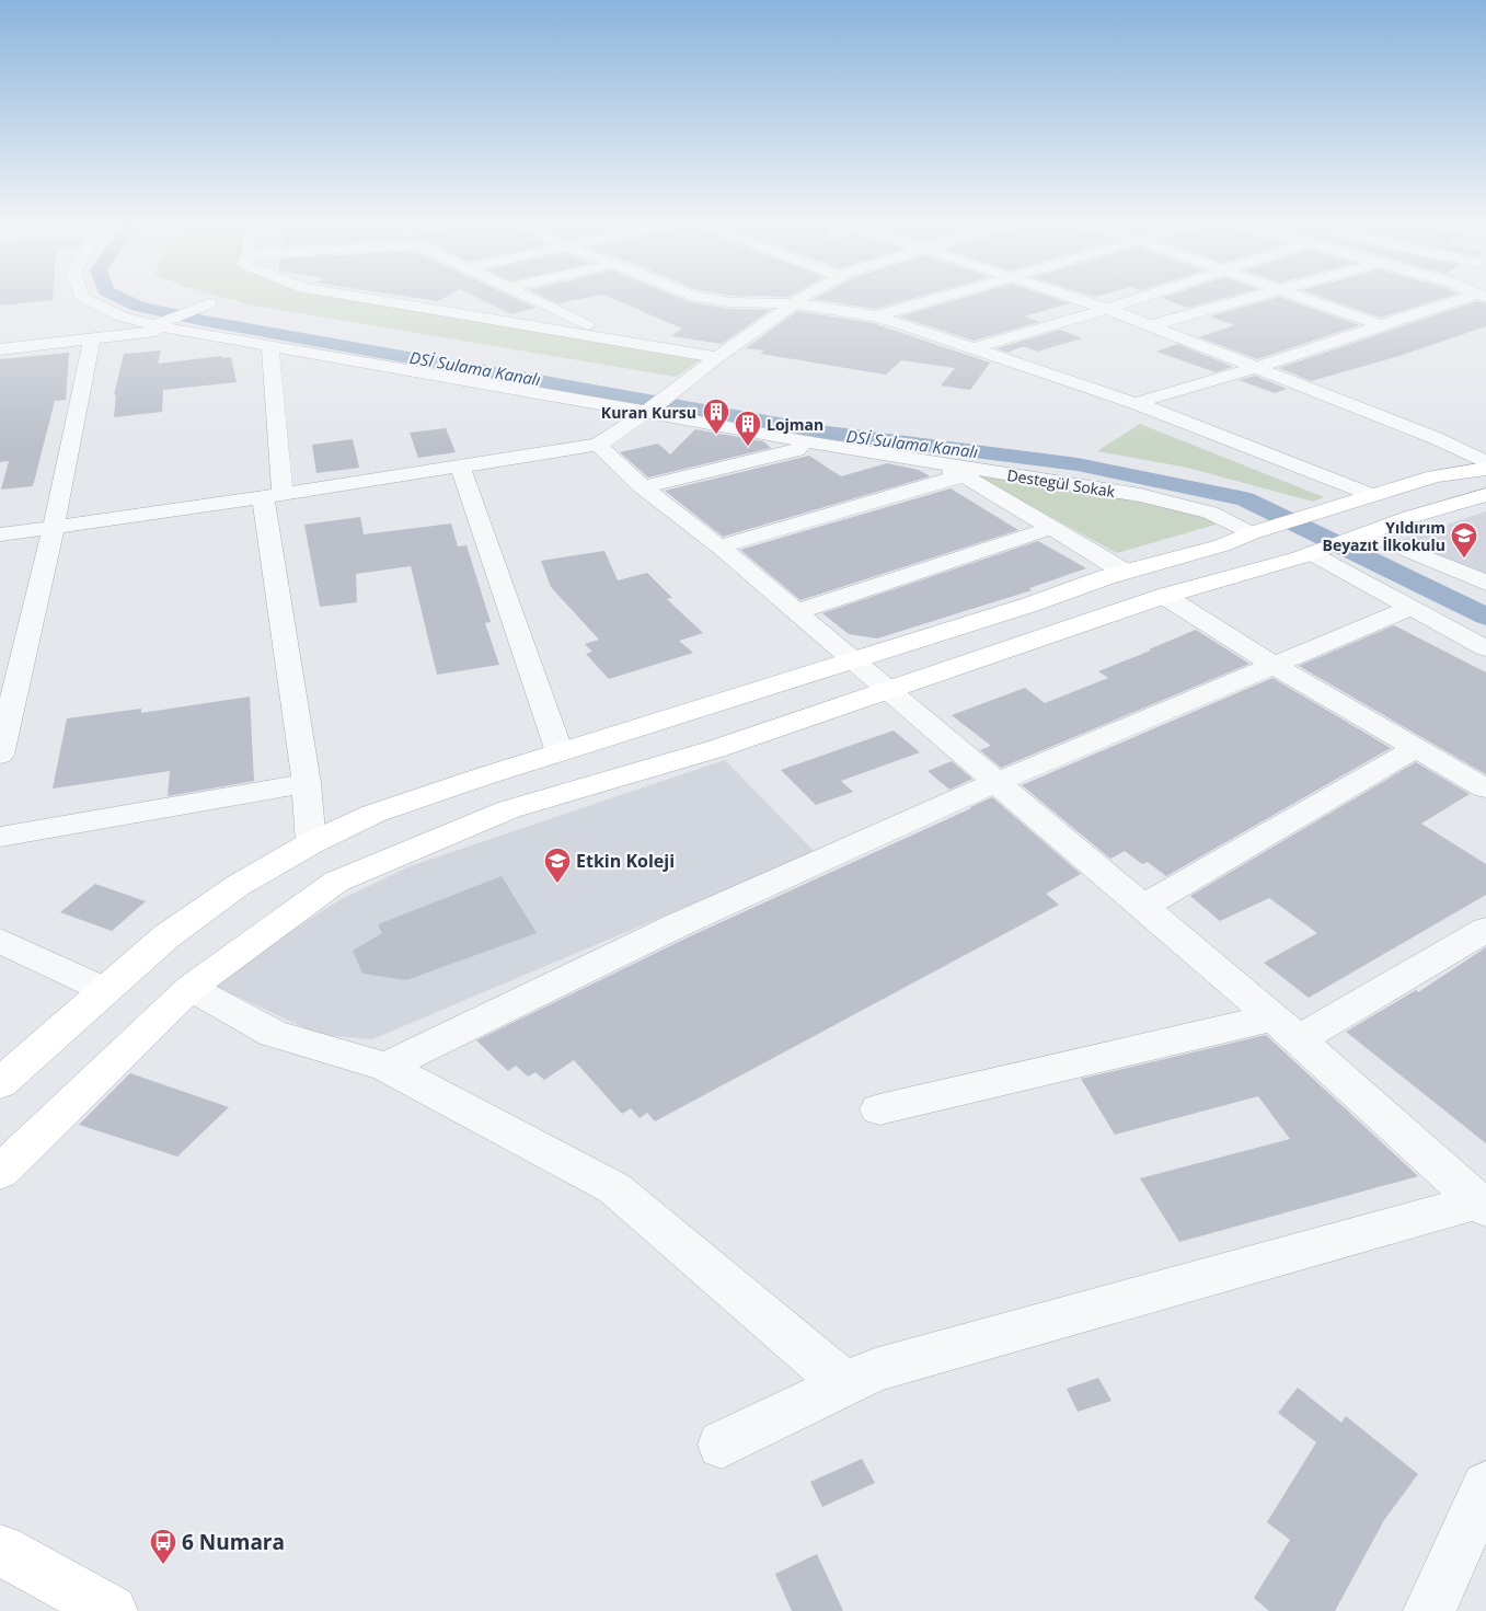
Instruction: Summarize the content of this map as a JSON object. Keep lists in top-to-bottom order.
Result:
{
  "streets": {
    "street": ["Destegül Sokak"]
  },
  "water": ["DSİ Sulama Kanalı"],
  "places": {
    "building": ["Kuran Kursu", "Lojman"],
    "school or university": ["Yıldırım Beyazıt İlkokulu", "Etkin Koleji"],
    "bus stop": ["6 Numara"]
  }
}
